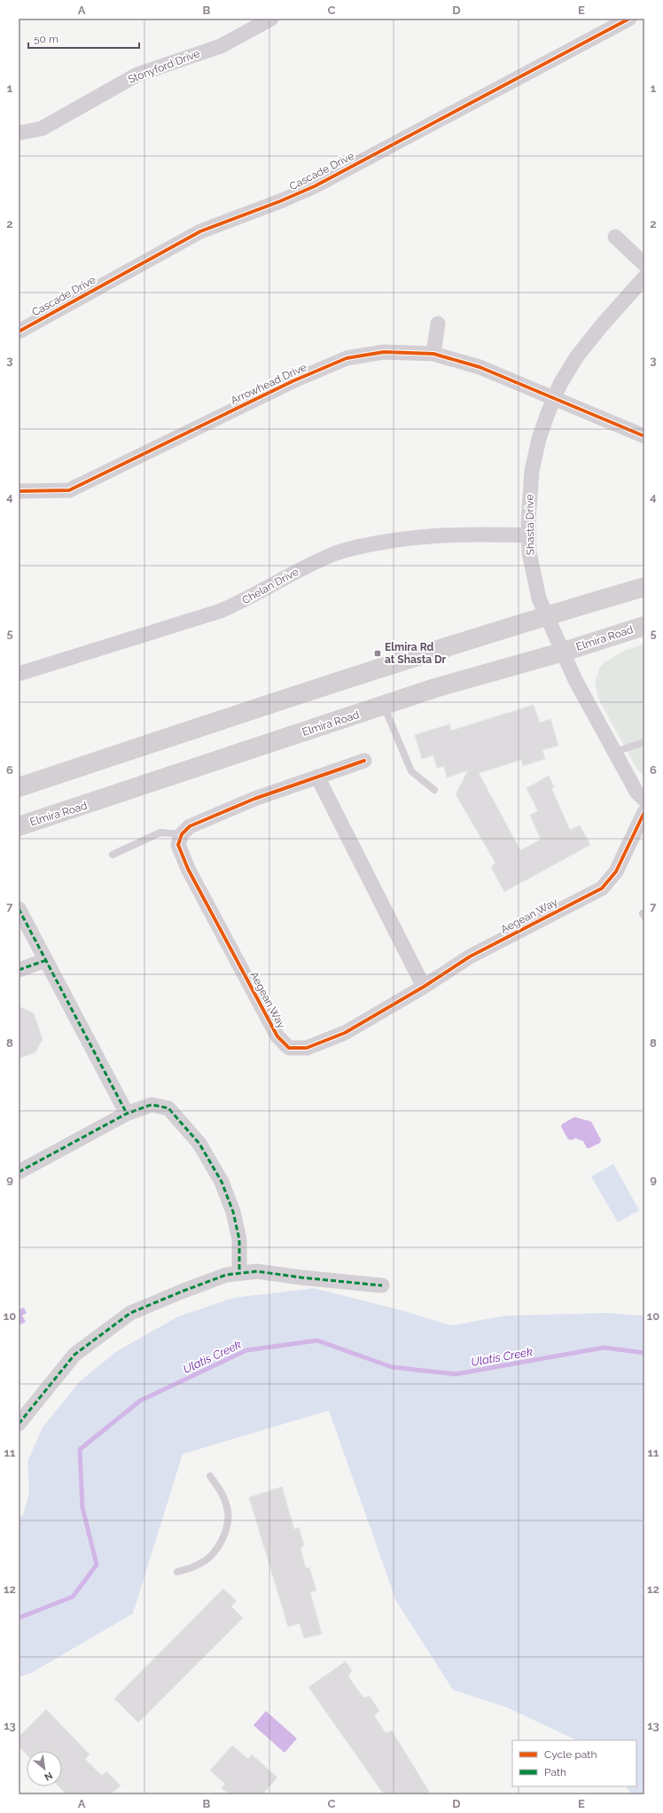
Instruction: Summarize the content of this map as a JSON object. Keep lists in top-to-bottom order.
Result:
{
  "streets": {
    "main road": ["Elmira Road"],
    "street": [
      "Stonyford Drive",
      "Cascade Drive",
      "Arrowhead Drive",
      "Shasta Drive",
      "Chelan Drive",
      "Aegean Way"
    ]
  },
  "crossings": [
    ["Arrowhead Drive", "Shasta Drive"],
    ["Shasta Drive", "Chelan Drive"],
    ["Shasta Drive", "Elmira Road"]
  ],
  "water": ["Ulatis Creek"],
  "places": {
    "transit": ["Elmira Rd at Shasta Dr"]
  },
  "legend": ["Cycle path", "Path"],
  "scale_bar": "50 m",
  "north": "bottom right",
  "grid": {
    "columns": [
      "A",
      "B",
      "C",
      "D",
      "E"
    ],
    "rows": [
      "1",
      "2",
      "3",
      "4",
      "5",
      "6",
      "7",
      "8",
      "9",
      "10",
      "11",
      "12",
      "13"
    ]
  }
}
